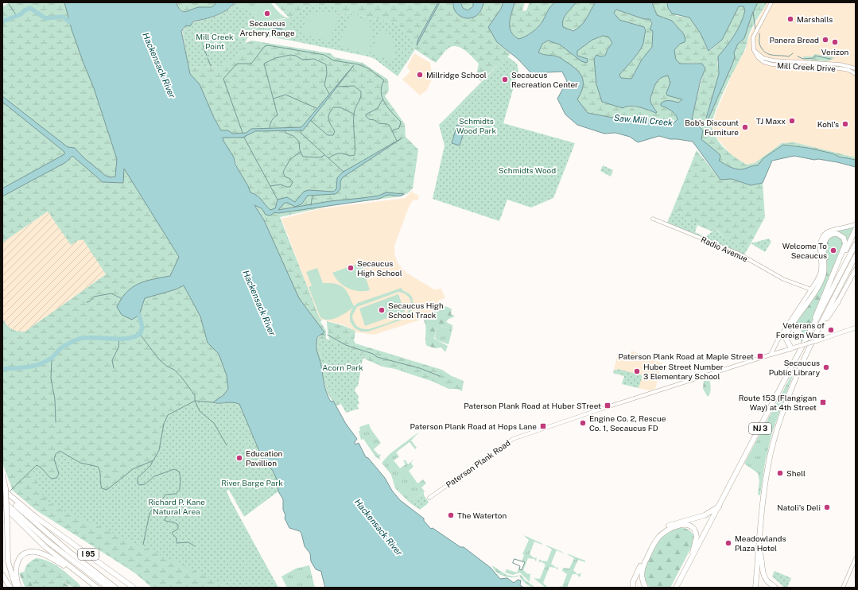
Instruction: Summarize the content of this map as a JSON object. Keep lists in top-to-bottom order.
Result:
{
  "streets": {
    "highway": ["NJ 3", "I 95"],
    "main road": ["Paterson Plank Road"],
    "street": ["Mill Creek Drive", "Radio Avenue"]
  },
  "water": ["Hackensack River", "Saw Mill Creek"],
  "parks": [
    "Mill Creek Point",
    "Schmidts Wood Park",
    "Schmidts Wood",
    "Acorn Park",
    "River Barge Park",
    "Richard P. Kane Natural Area"
  ],
  "places": {
    "other": [
      "Secaucus Archery Range",
      "Marshalls",
      "Panera Bread",
      "Verizon",
      "Millridge School",
      "Secaucus Recreation Center",
      "TJ Maxx",
      "Kohl's",
      "Bob's Discount Furniture",
      "Welcome To Secaucus",
      "Secaucus High School",
      "Secaucus High School Track",
      "Veterans of Foreign Wars",
      "Secaucus Public Library",
      "Huber Street Number 3 Elementary School",
      "Engine Co. 2, Rescue Co. 1, Secaucus FD",
      "Education Pavillion",
      "Shell",
      "Natoli's Deli",
      "The Waterton",
      "Meadowlands Plaza Hotel"
    ],
    "transit": [
      "Paterson Plank Road at Maple Street",
      "Route 153 (Flangigan Way) at 4th Street",
      "Paterson Plank Road at Huber STreet",
      "Paterson Plank Road at Hops Lane"
    ]
  }
}
